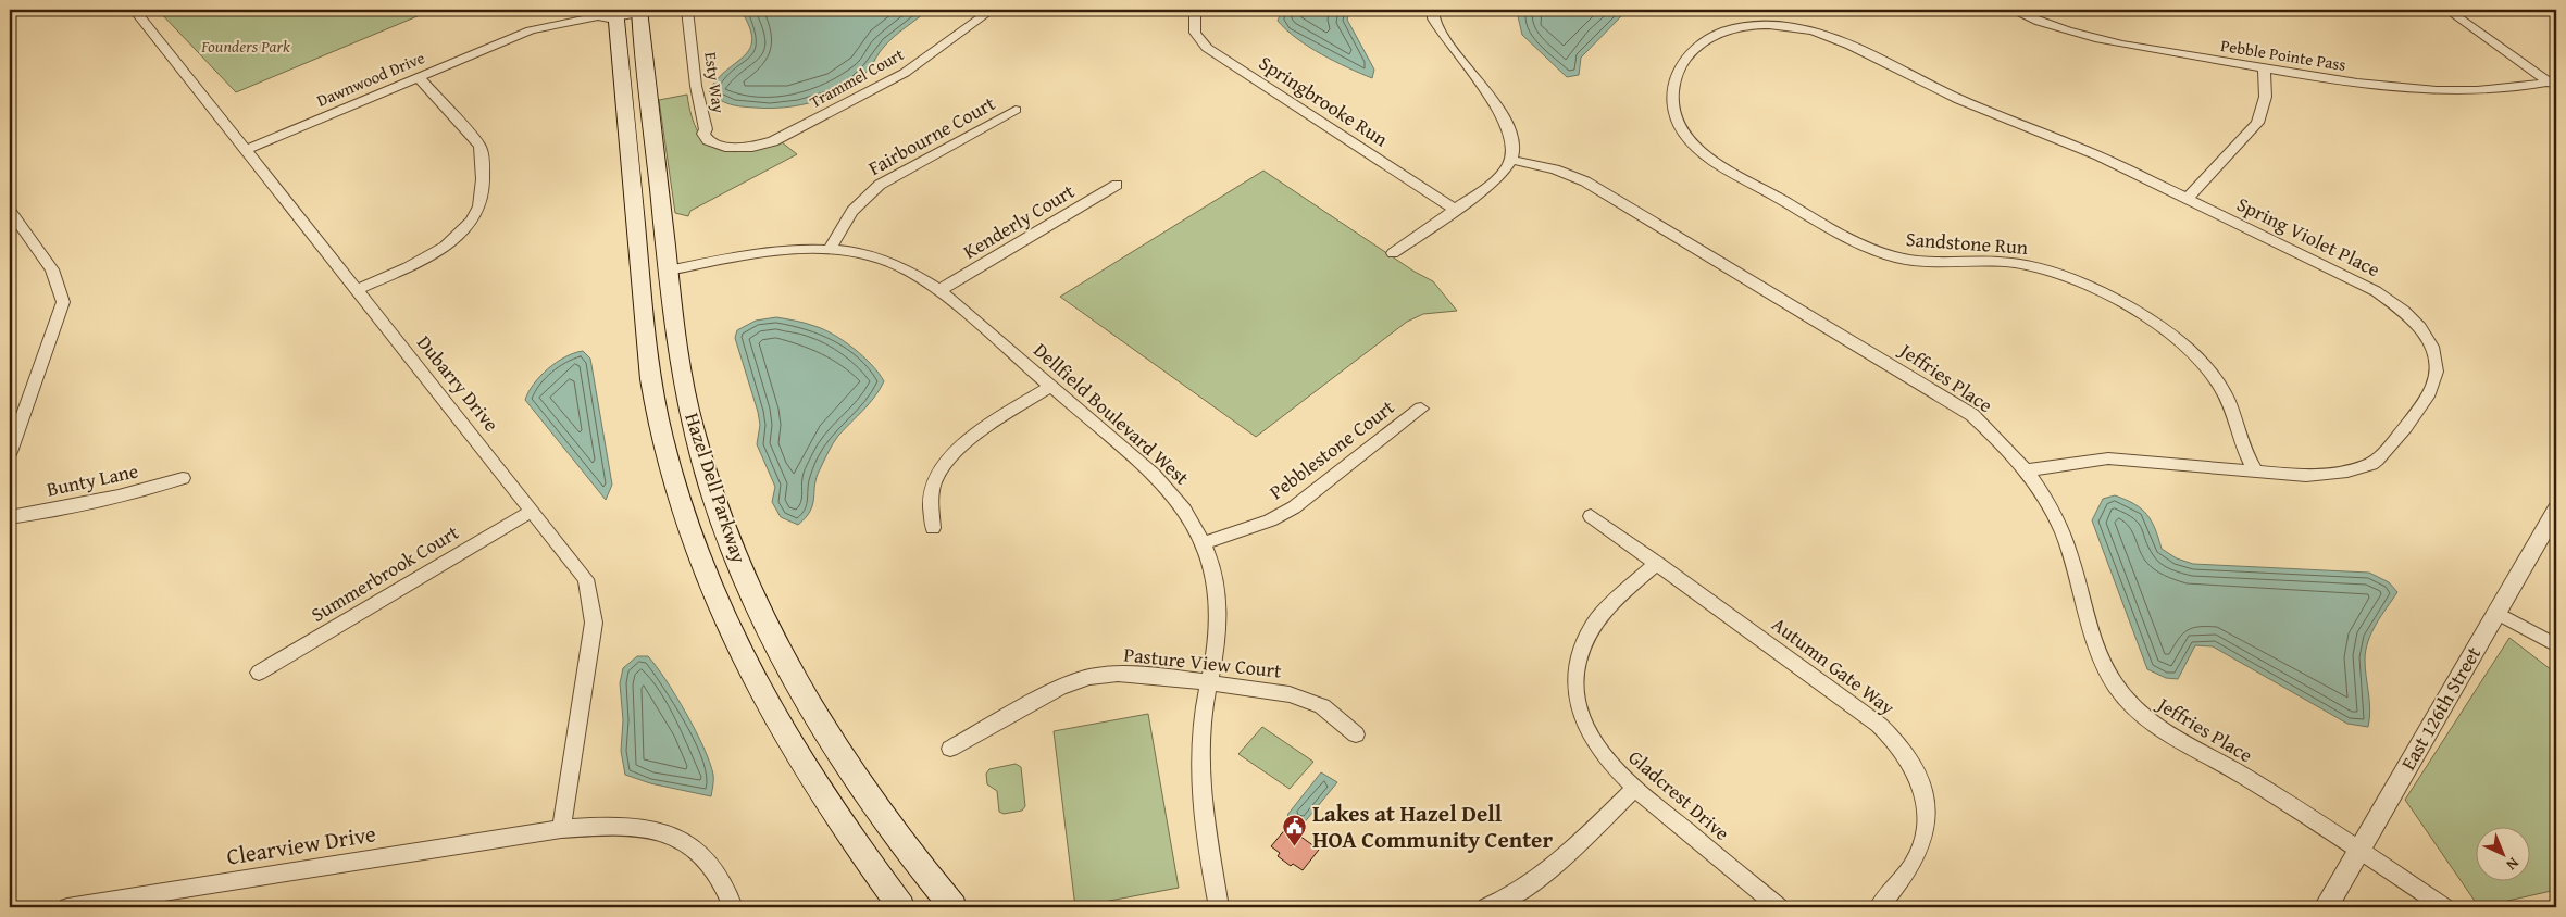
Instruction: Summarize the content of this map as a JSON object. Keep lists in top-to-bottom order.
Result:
{
  "streets": {
    "main road": ["Hazel Dell Parkway"],
    "street": [
      "Pebble Pointe Pass",
      "Trammel Court",
      "Dawnwood Drive",
      "Esty Way",
      "Springbrooke Run",
      "Fairbourne Court",
      "Kenderly Court",
      "Spring Violet Place",
      "Sandstone Run",
      "Jeffries Place",
      "Dubarry Drive",
      "Dellfield Boulevard West",
      "Pebblestone Court",
      "Bunty Lane",
      "Summerbrook Court",
      "Pasture View Court",
      "Autumn Gate Way",
      "East 126th Street",
      "Gladcrest Drive",
      "Clearview Drive"
    ]
  },
  "crossings": [
    ["Trammel Court", "Esty Way"],
    ["Dawnwood Drive", "Dubarry Drive"],
    ["Dawnwood Drive", "Hazel Dell Parkway"],
    ["Fairbourne Court", "Dellfield Boulevard West"],
    ["Kenderly Court", "Dellfield Boulevard West"],
    ["Spring Violet Place", "Sandstone Run"],
    ["Spring Violet Place", "Jeffries Place"],
    ["Jeffries Place", "East 126th Street"],
    ["Dubarry Drive", "Summerbrook Court"],
    ["Dubarry Drive", "Clearview Drive"],
    ["Dellfield Boulevard West", "Pebblestone Court"],
    ["Dellfield Boulevard West", "Hazel Dell Parkway"],
    ["Dellfield Boulevard West", "Pasture View Court"],
    ["Autumn Gate Way", "Gladcrest Drive"]
  ],
  "parks": ["Founders Park"],
  "places": {
    "public building": ["Lakes at Hazel Dell HOA Community Center"]
  },
  "north": "bottom right"
}
